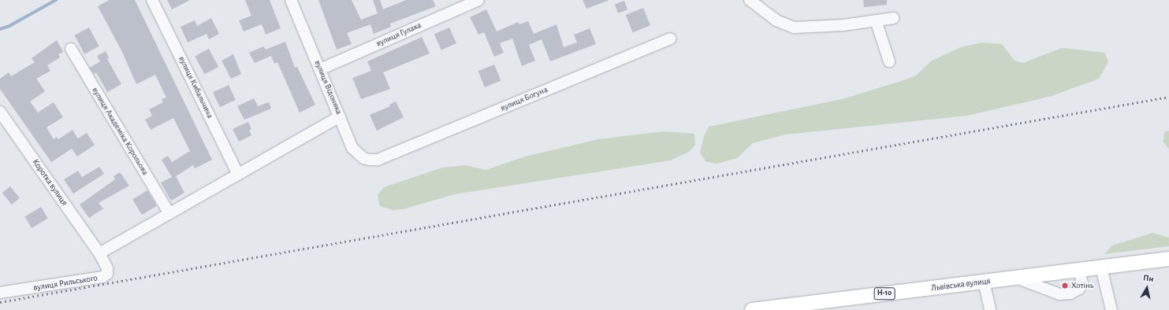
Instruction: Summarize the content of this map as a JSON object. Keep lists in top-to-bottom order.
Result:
{
  "streets": {
    "main road": ["Львівська вулиця", "Н-10"],
    "street": [
      "вулиця Гулака",
      "вулиця Кибальчича",
      "вулиця Відоняка",
      "вулиця Богуна",
      "вулиця Академіка Корольова",
      "Коротка вулиця",
      "вулиця Рильського"
    ]
  },
  "crossings": [
    ["вулиця Гулака", "вулиця Відоняка"],
    ["вулиця Відоняка", "вулиця Богуна"],
    ["Коротка вулиця", "вулиця Рильського"]
  ],
  "places": ["Хотінь"],
  "north": "top"
}
